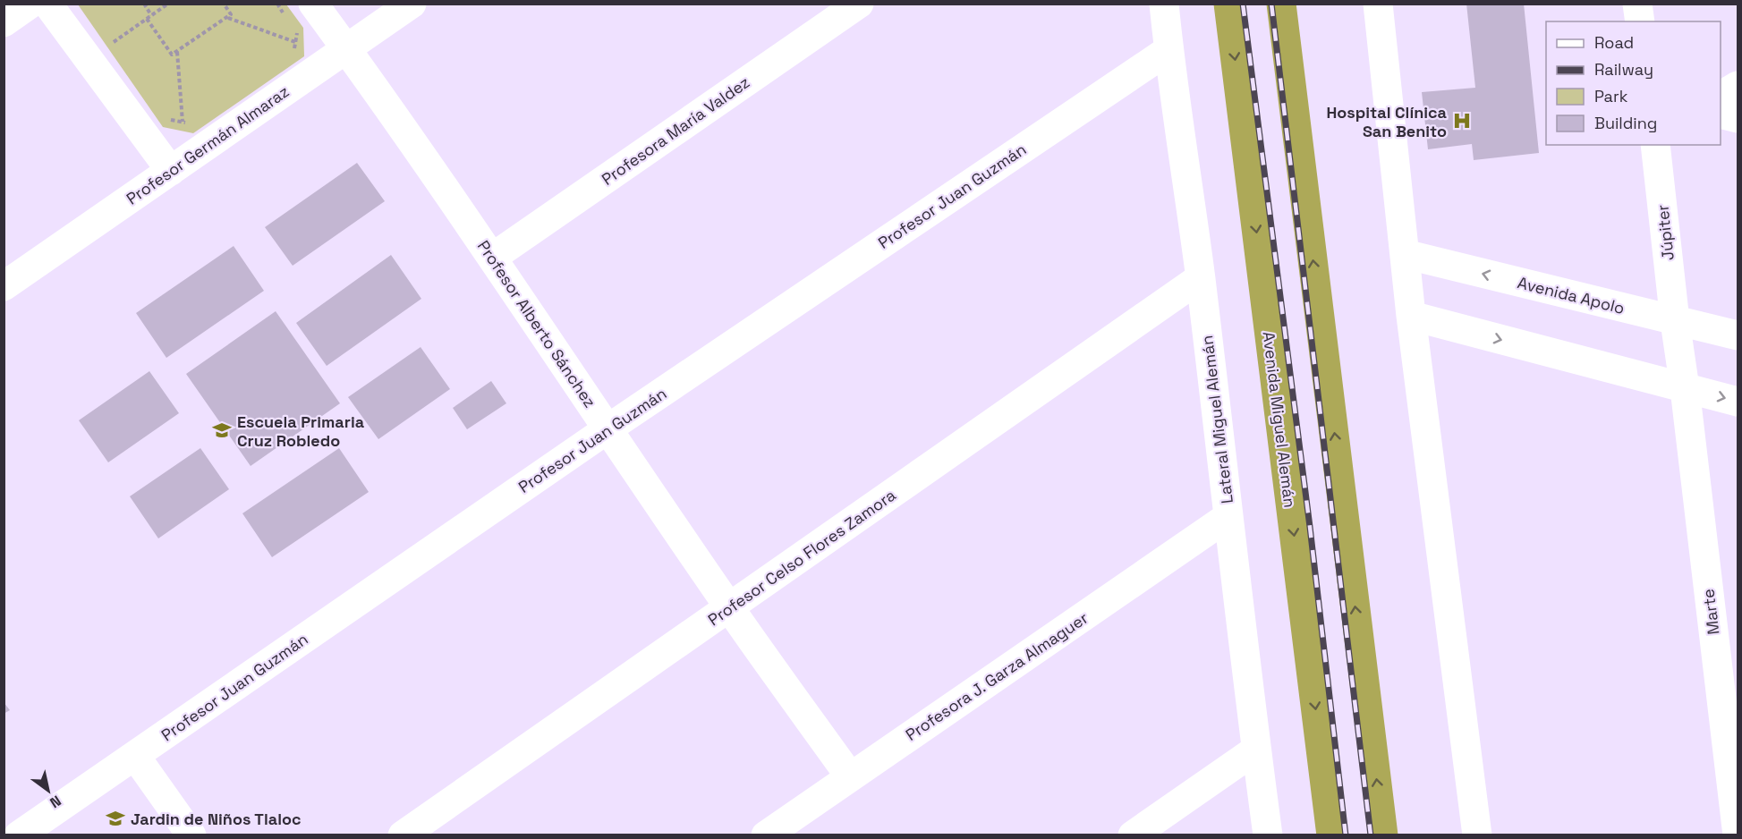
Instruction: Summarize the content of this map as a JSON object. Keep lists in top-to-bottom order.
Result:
{
  "streets": {
    "highway": ["Avenida Miguel Alemán"],
    "street": [
      "Profesora María Valdez",
      "Profesor Germán Almaraz",
      "Profesor Juan Guzmán",
      "Júpiter",
      "Avenida Apolo",
      "Profesor Alberto Sánchez",
      "Lateral Miguel Alemán",
      "Profesor Celso Flores Zamora",
      "Marte",
      "Profesora J. Garza Almaguer"
    ]
  },
  "crossings": [
    ["Profesora María Valdez", "Profesor Alberto Sánchez"],
    ["Profesor Germán Almaraz", "Profesor Alberto Sánchez"],
    ["Profesor Juan Guzmán", "Profesor Alberto Sánchez"],
    ["Profesor Juan Guzmán", "Lateral Miguel Alemán"],
    ["Júpiter", "Avenida Apolo"],
    ["Júpiter", "Marte"],
    ["Profesor Alberto Sánchez", "Profesor Celso Flores Zamora"],
    ["Profesor Alberto Sánchez", "Profesora J. Garza Almaguer"],
    ["Lateral Miguel Alemán", "Profesor Celso Flores Zamora"],
    ["Lateral Miguel Alemán", "Profesora J. Garza Almaguer"]
  ],
  "places": {
    "hospital": ["Hospital Clínica San Benito"],
    "school or university": ["Escuela Primaria Cruz Robledo", "Jardin de Niños Tlaloc"]
  },
  "legend": [
    "Road",
    "Railway",
    "Park",
    "Building"
  ],
  "north": "bottom right"
}
